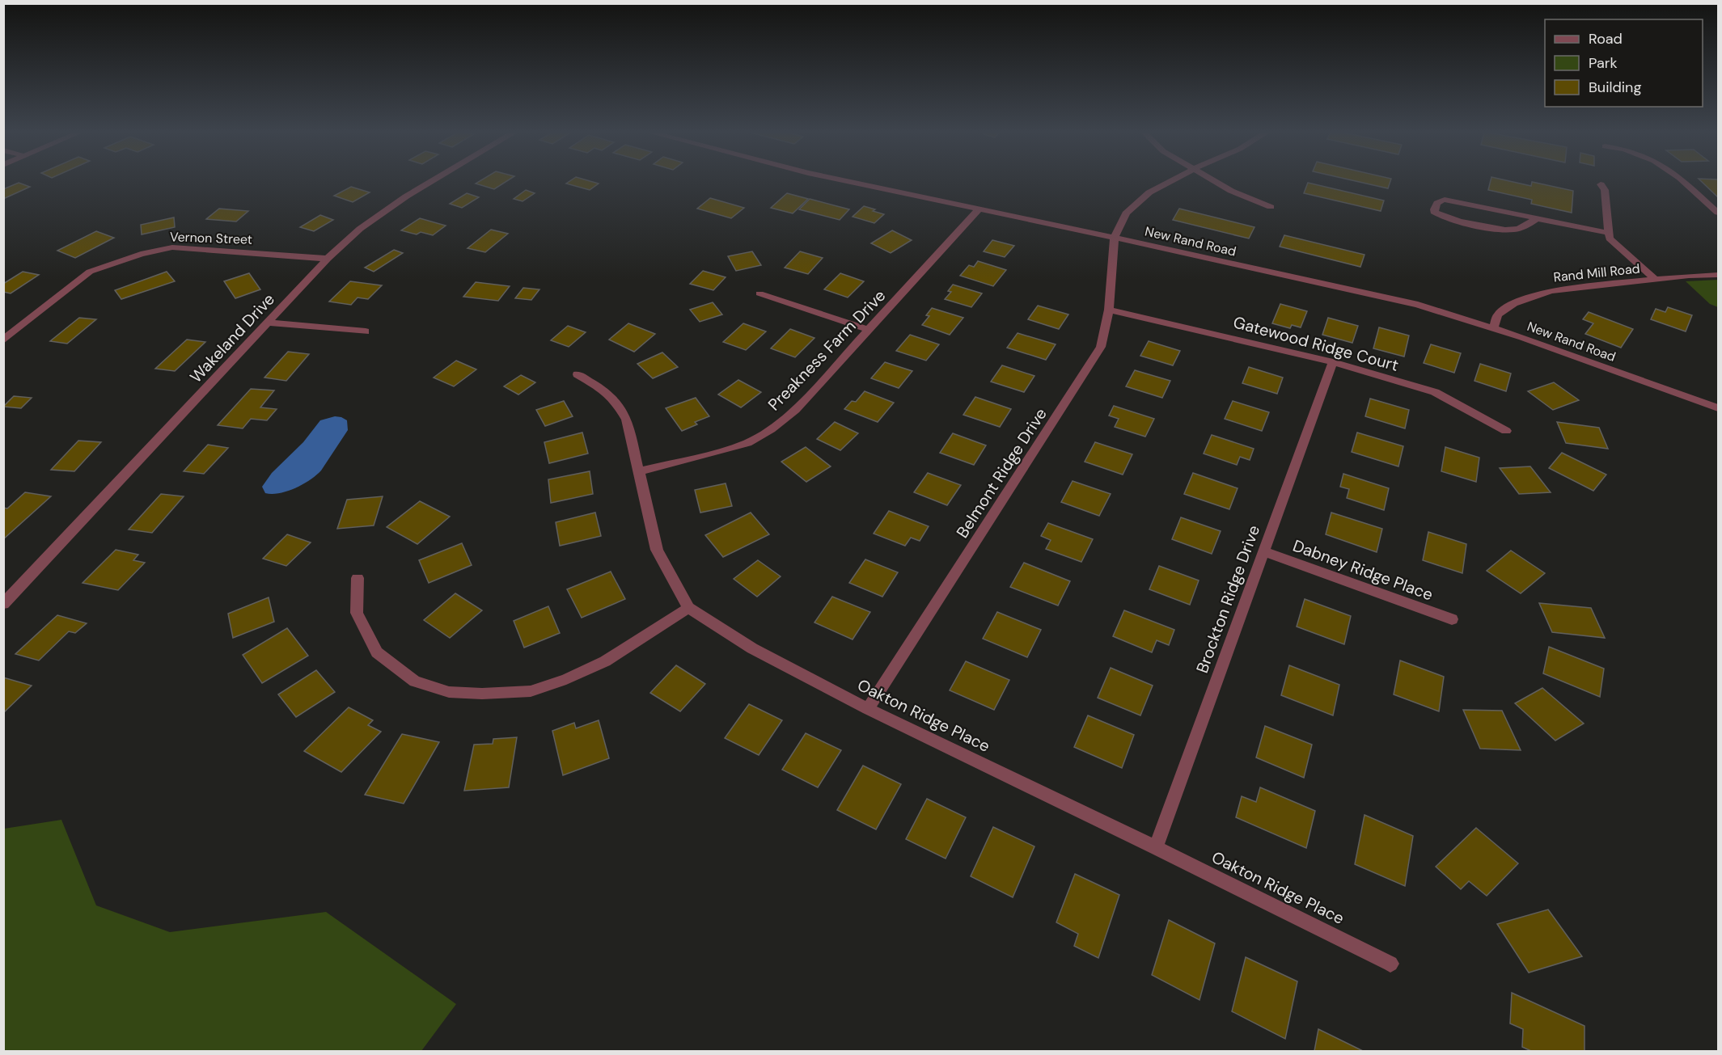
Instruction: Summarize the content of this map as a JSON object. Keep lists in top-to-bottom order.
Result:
{
  "streets": {
    "street": [
      "Vernon Street",
      "New Rand Road",
      "Rand Mill Road",
      "Wakeland Drive",
      "Gatewood Ridge Court",
      "Preakness Farm Drive",
      "Belmont Ridge Drive",
      "Dabney Ridge Place",
      "Brockton Ridge Drive",
      "Oakton Ridge Place"
    ]
  },
  "crossings": [
    ["Vernon Street", "Wakeland Drive"],
    ["New Rand Road", "Rand Mill Road"],
    ["New Rand Road", "Preakness Farm Drive"],
    ["New Rand Road", "Belmont Ridge Drive"],
    ["Gatewood Ridge Court", "Belmont Ridge Drive"],
    ["Gatewood Ridge Court", "Brockton Ridge Drive"],
    ["Preakness Farm Drive", "Oakton Ridge Place"],
    ["Belmont Ridge Drive", "Oakton Ridge Place"],
    ["Dabney Ridge Place", "Brockton Ridge Drive"],
    ["Brockton Ridge Drive", "Oakton Ridge Place"]
  ],
  "legend": ["Road", "Park", "Building"]
}
